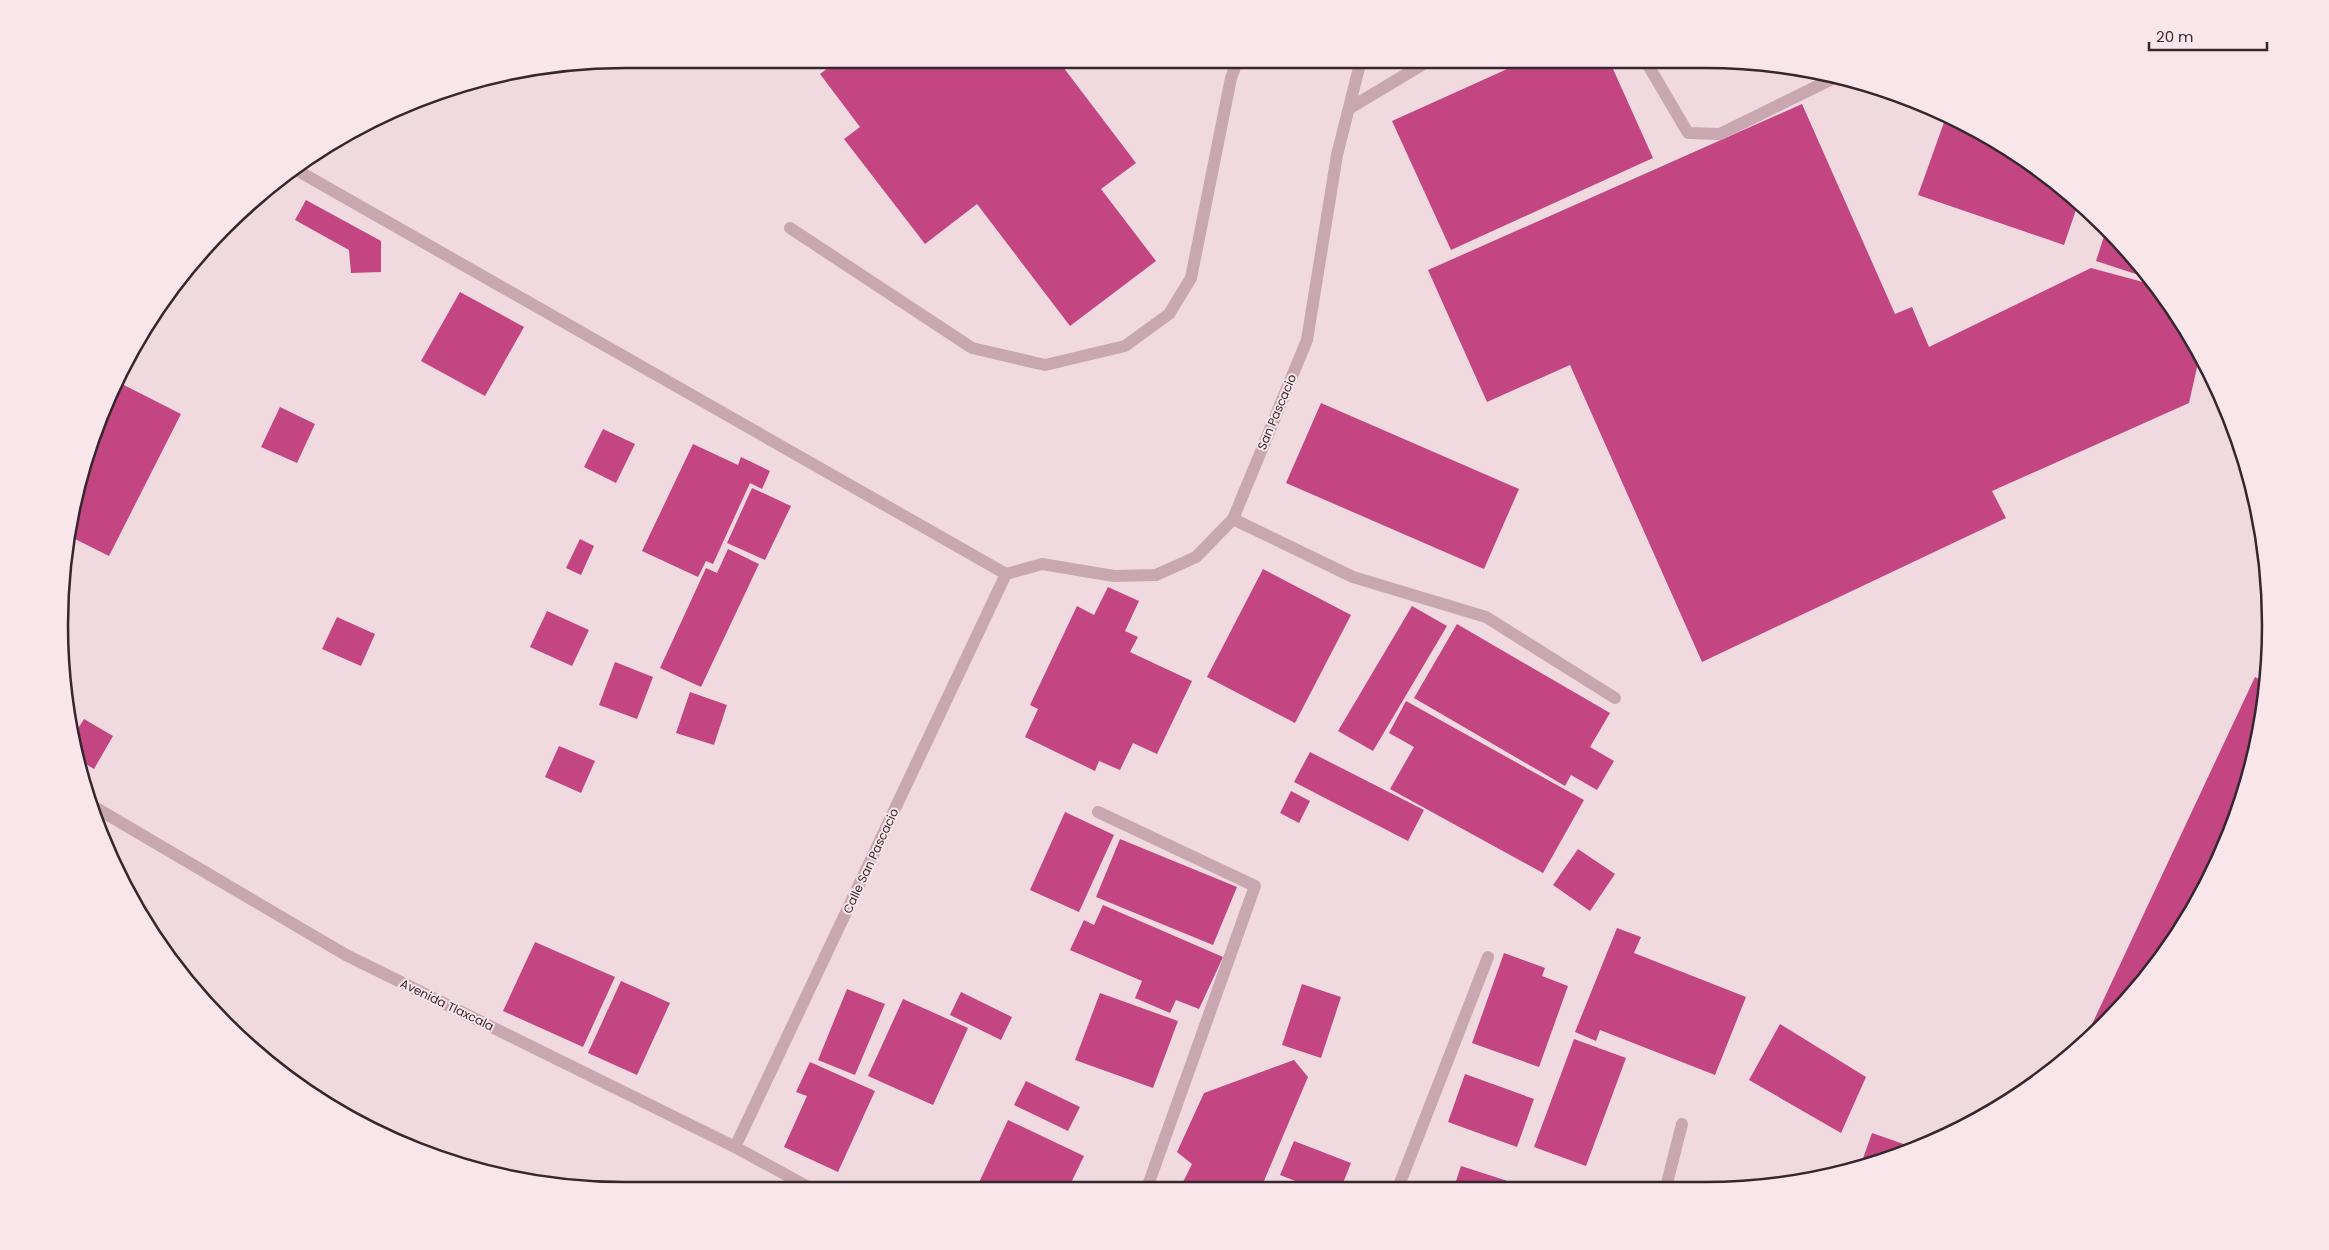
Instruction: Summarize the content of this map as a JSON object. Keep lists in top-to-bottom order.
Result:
{
  "streets": {
    "street": ["San Pascacio", "Calle San Pascacio", "Avenida Tlaxcala"]
  },
  "crossings": [
    ["San Pascacio", "Calle San Pascacio"],
    ["Calle San Pascacio", "Avenida Tlaxcala"]
  ],
  "scale_bar": "20 m"
}
